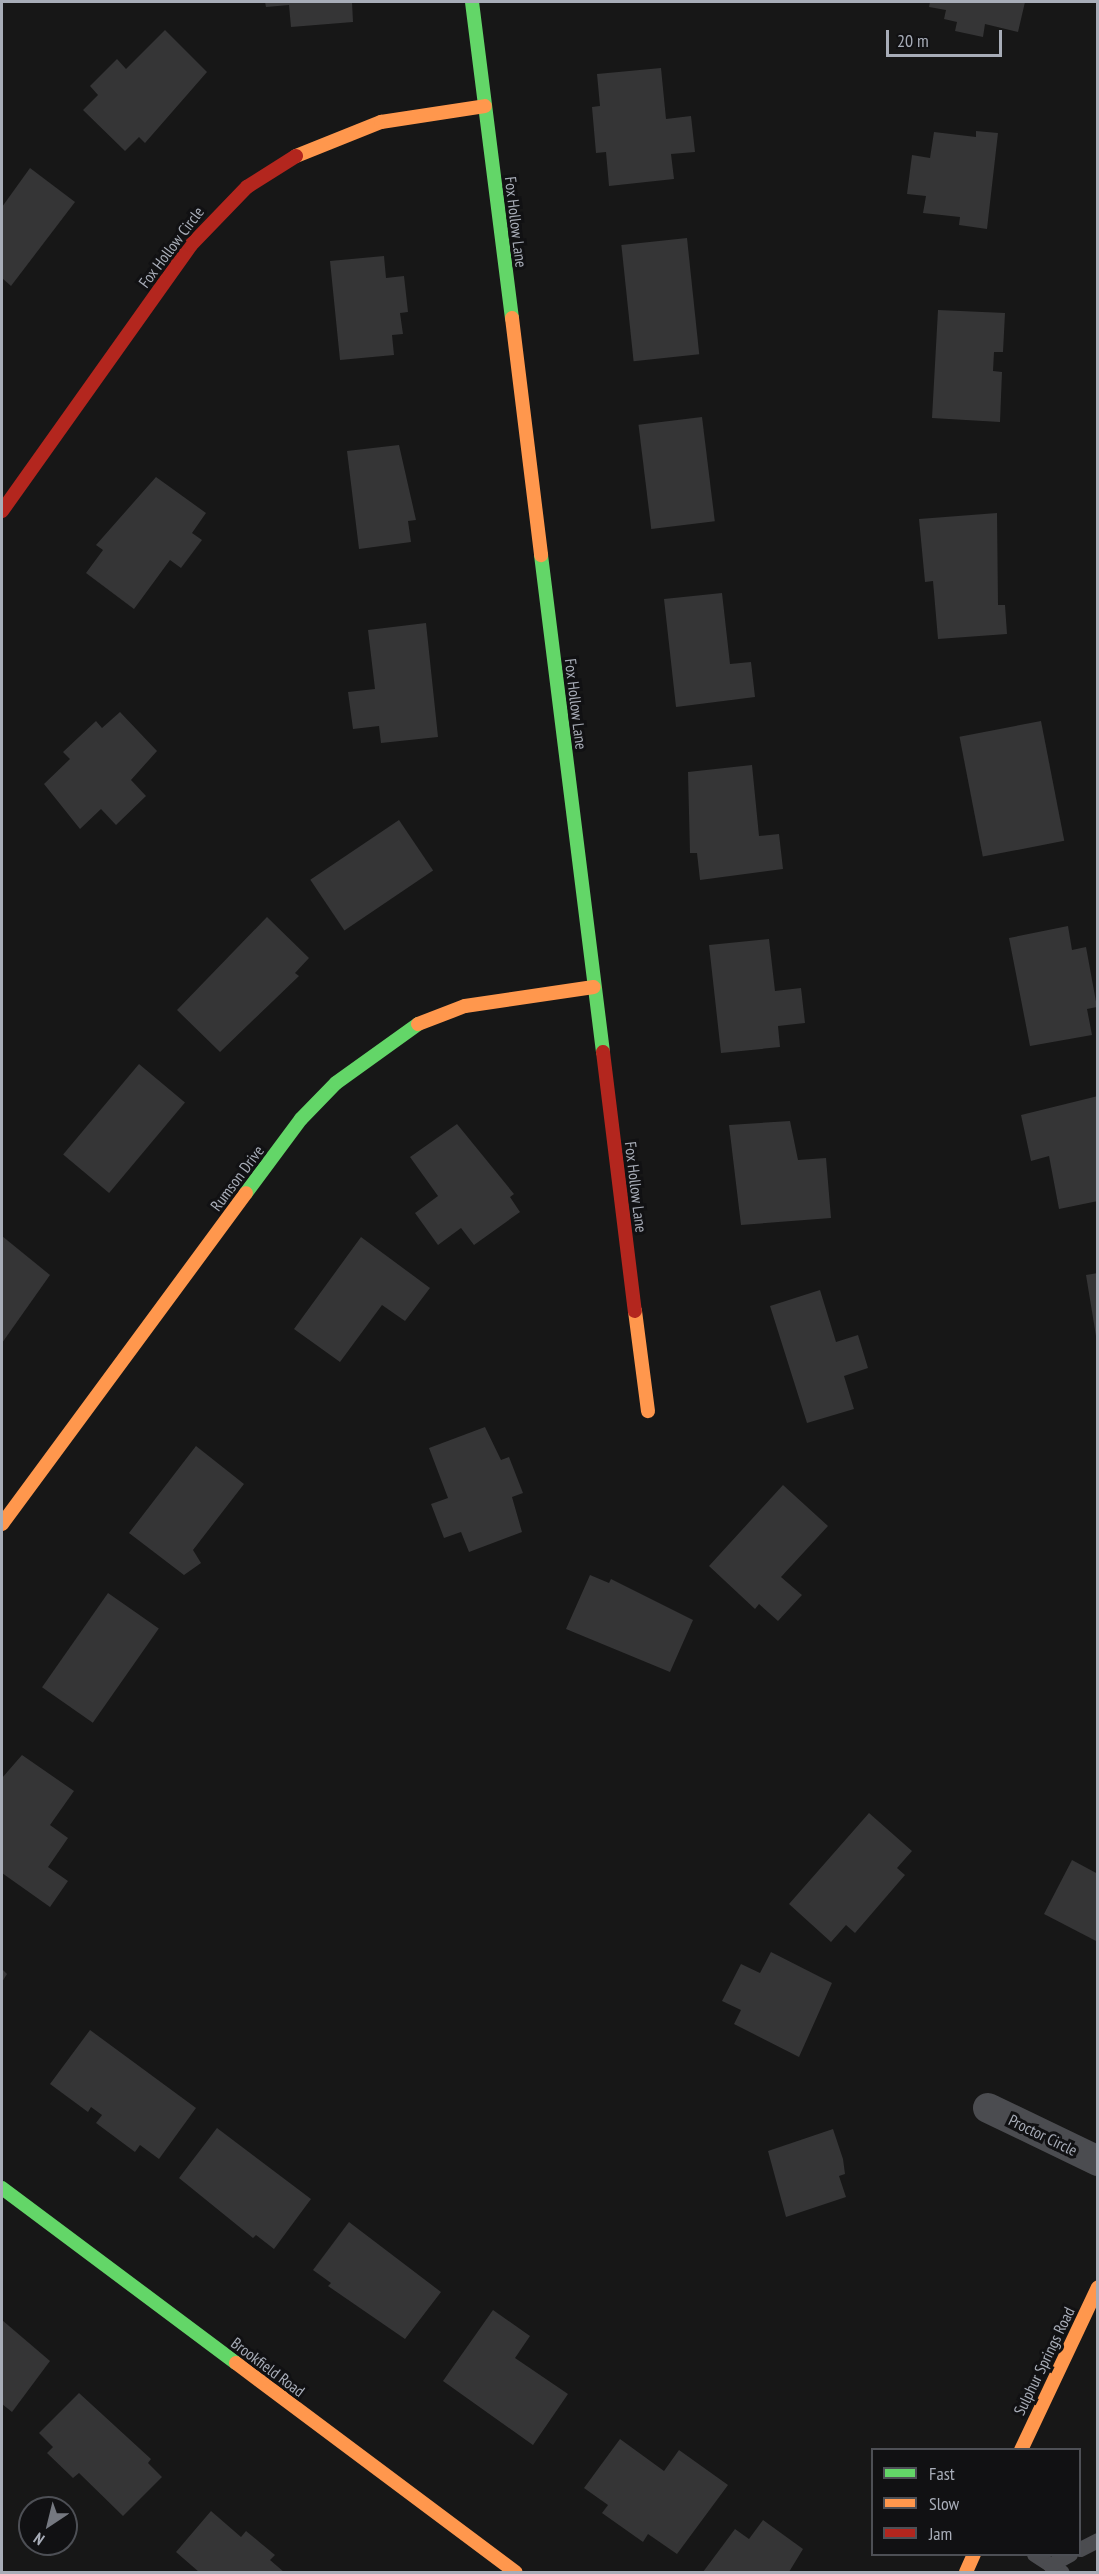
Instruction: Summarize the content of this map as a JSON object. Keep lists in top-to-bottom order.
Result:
{
  "streets": {
    "street": [
      "Fox Hollow Lane",
      "Fox Hollow Circle",
      "Rumson Drive",
      "Proctor Circle",
      "Sulphur Springs Road",
      "Brookfield Road"
    ]
  },
  "crossings": [
    ["Fox Hollow Lane", "Fox Hollow Circle"],
    ["Fox Hollow Lane", "Rumson Drive"]
  ],
  "legend": ["Fast", "Slow", "Jam"],
  "scale_bar": "20 m",
  "north": "bottom left"
}
